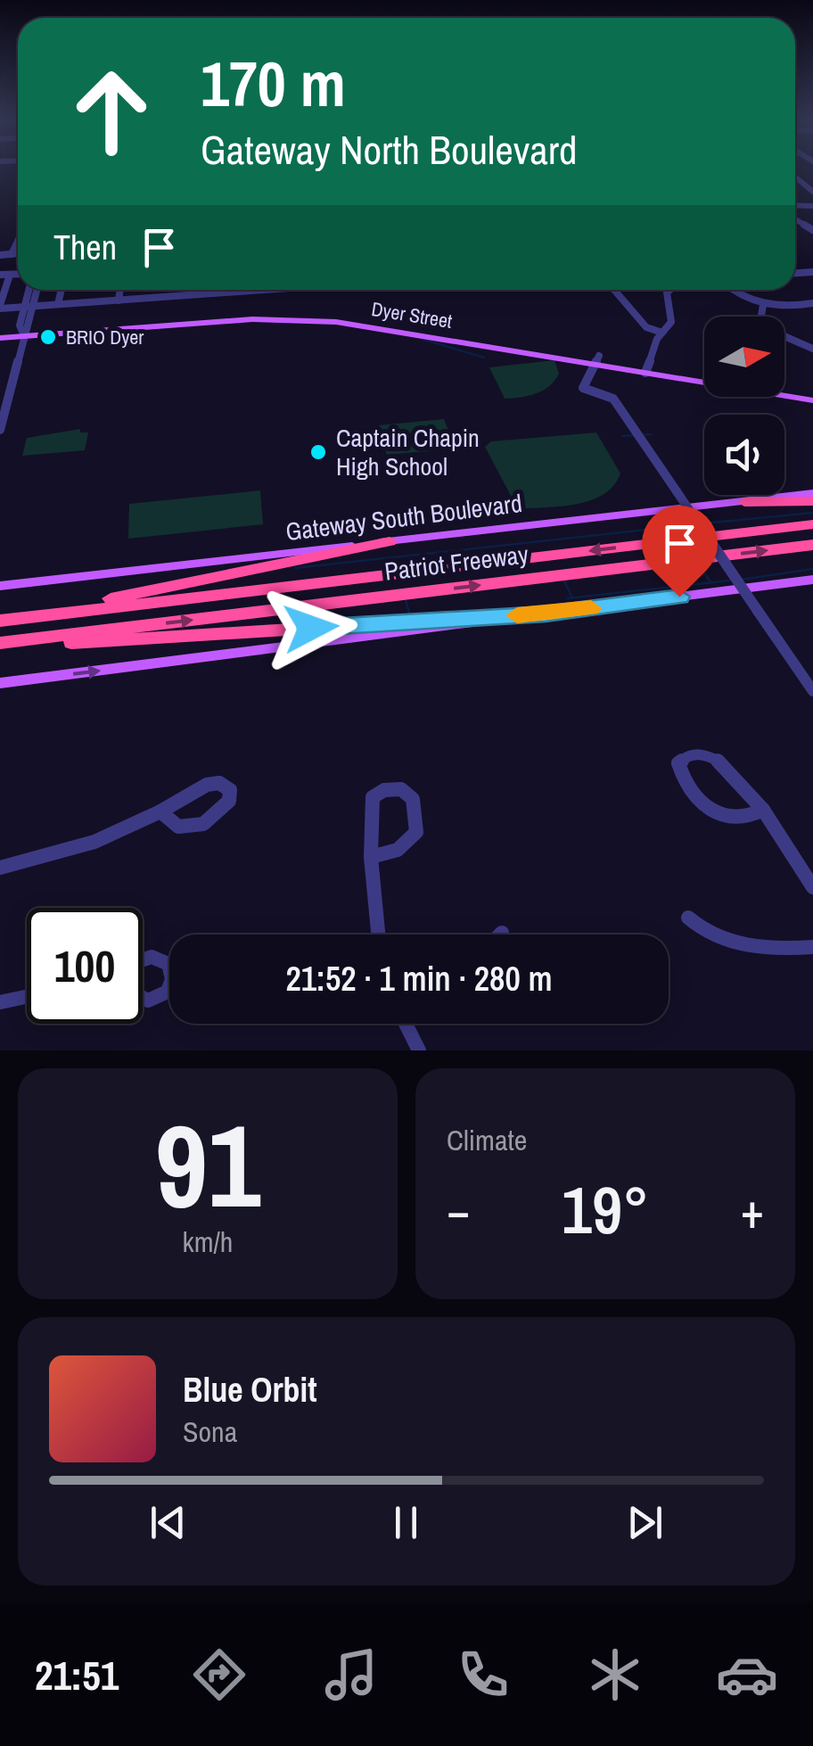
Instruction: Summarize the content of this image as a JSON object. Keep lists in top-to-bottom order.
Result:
{
  "streets": {
    "highway": ["Patriot Freeway"],
    "main road": ["Dyer Street", "Gateway South Boulevard"]
  },
  "places": ["BRIO Dyer", "Captain Chapin High School"],
  "north": "right",
  "page": {
    "turn": ["170 m", "Gateway North Boulevard"],
    "then": "Then",
    "limit": "100",
    "trip": "21:52 · 1 min · 280 m",
    "tile": [
      ["91", "km/h"],
      "Climate"
    ],
    "heat": ["−", "19°", "+"],
    "song": ["Blue Orbit", "Sona"],
    "tabs": "21:51"
  }
}
